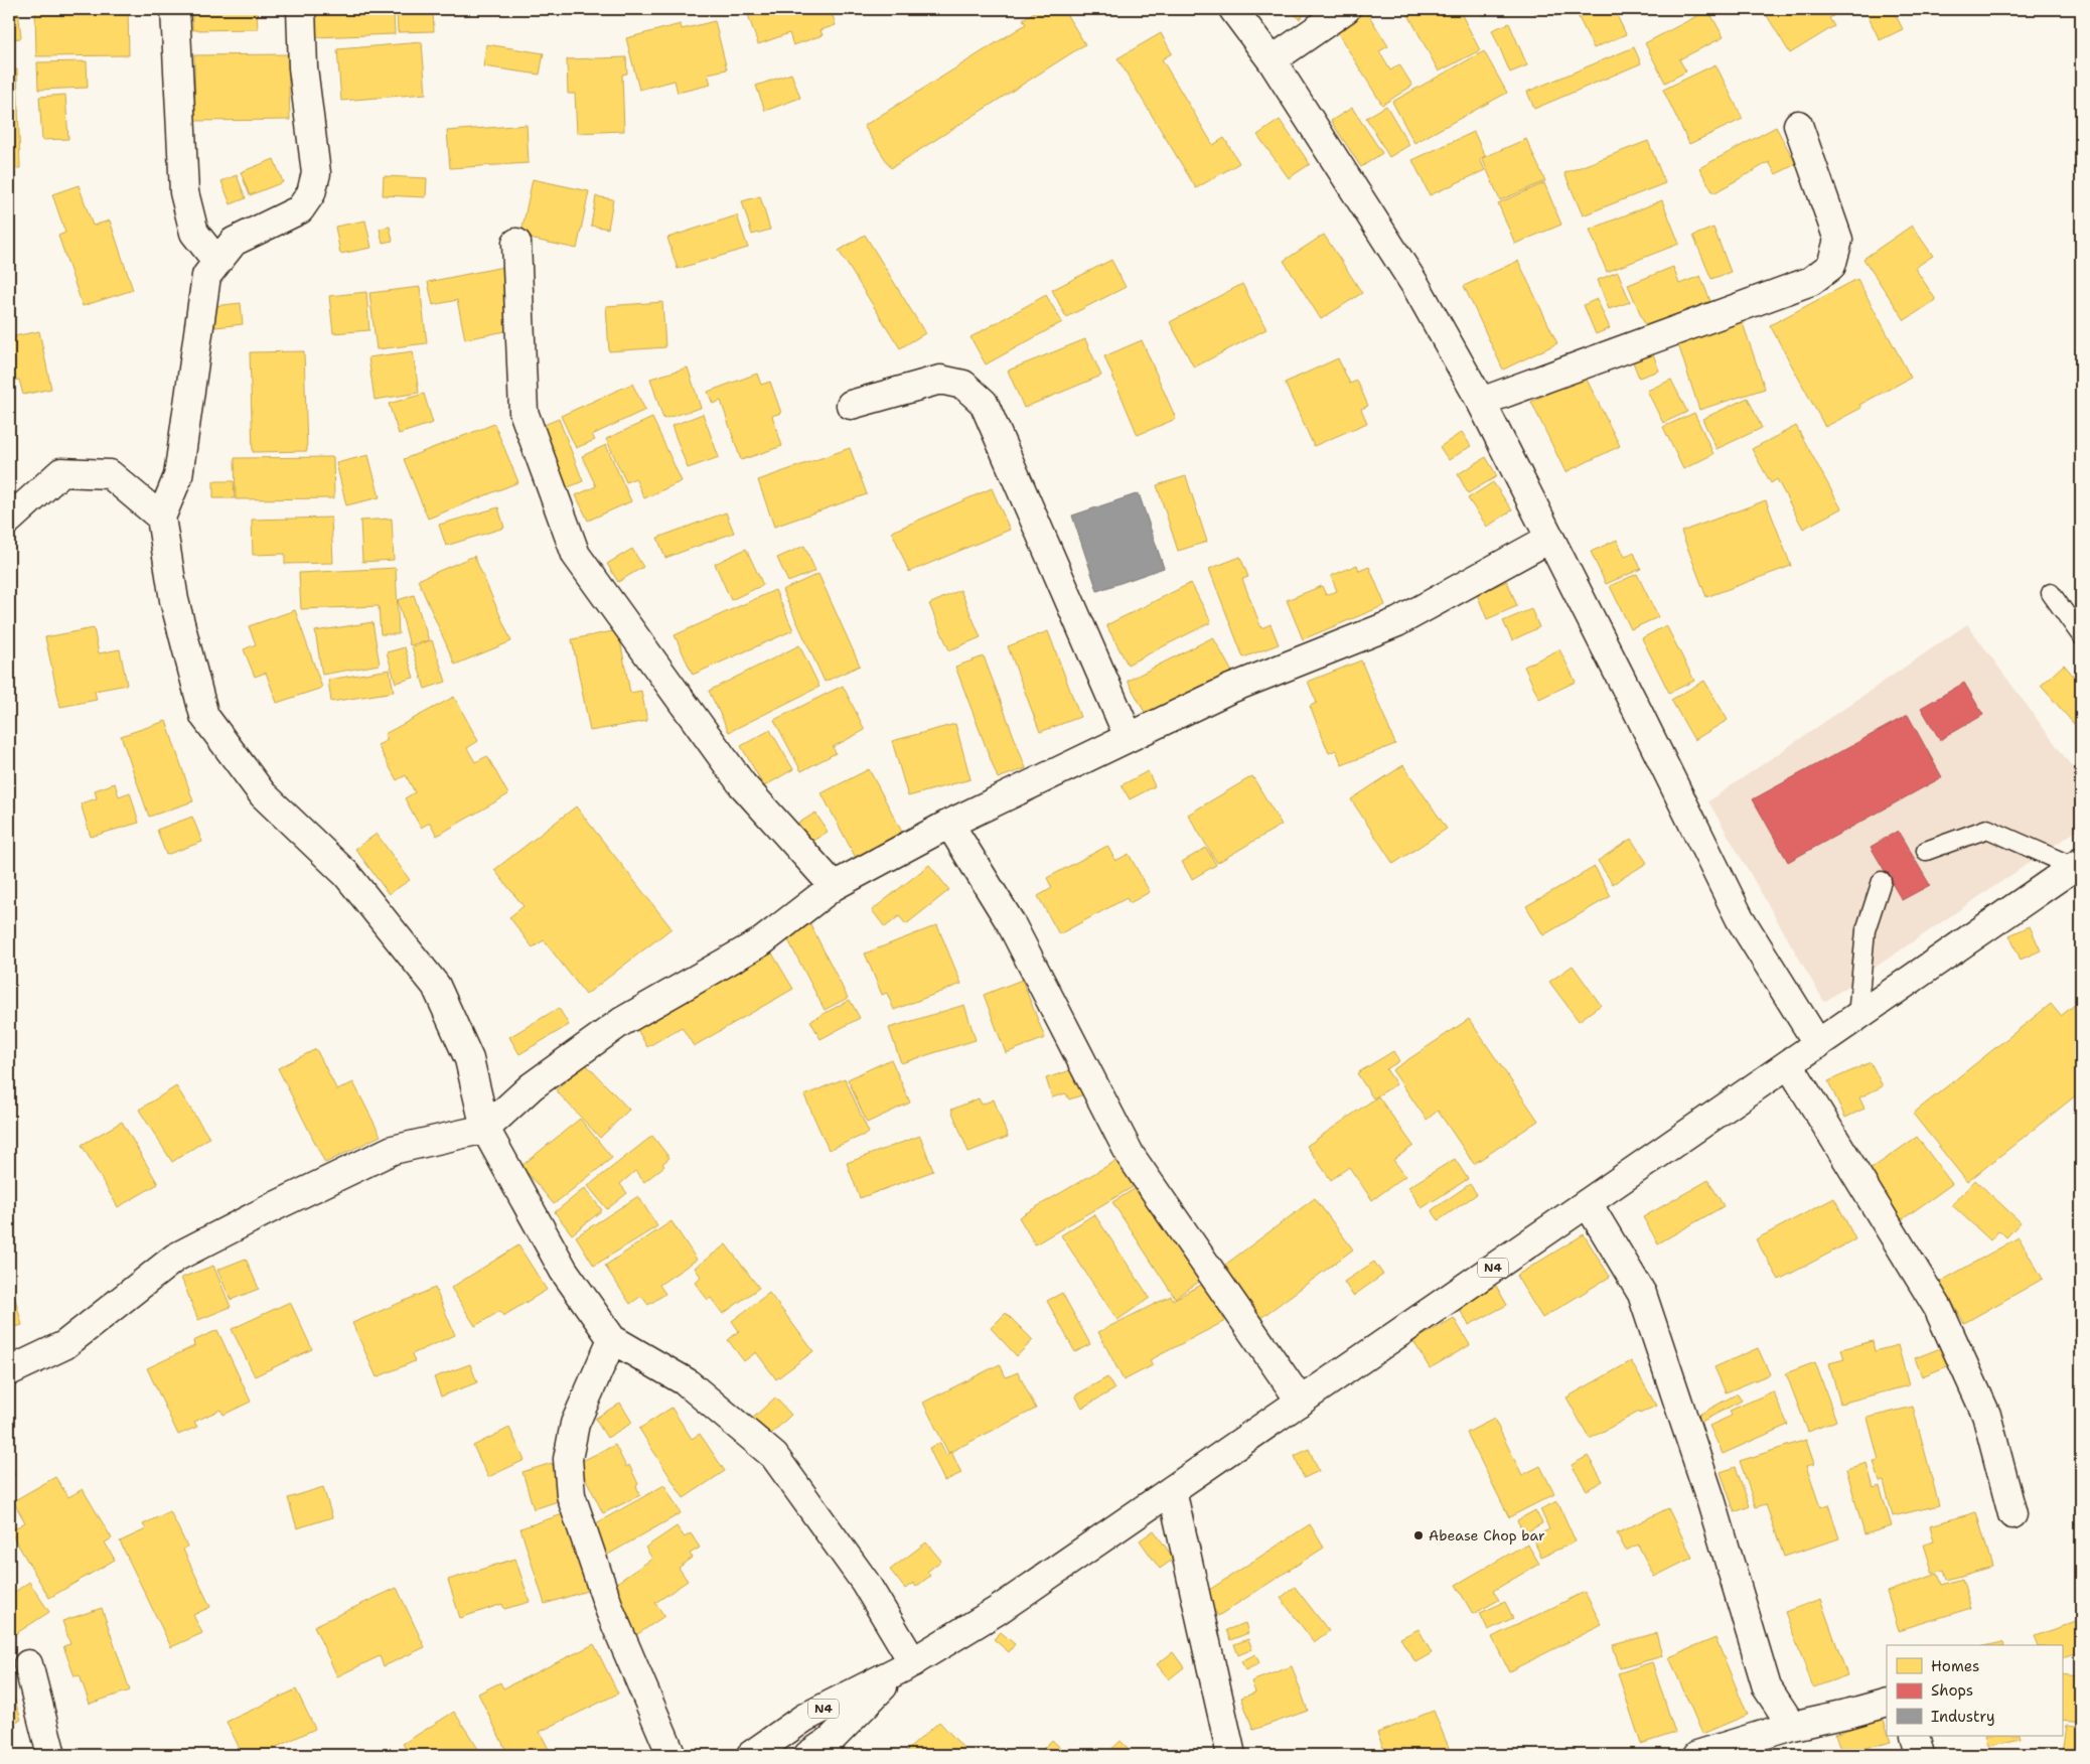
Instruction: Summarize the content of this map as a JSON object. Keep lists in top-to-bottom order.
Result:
{
  "streets": {
    "main road": ["N4"]
  },
  "places": ["Abease Chop bar"],
  "legend": ["Homes", "Shops", "Industry"]
}
